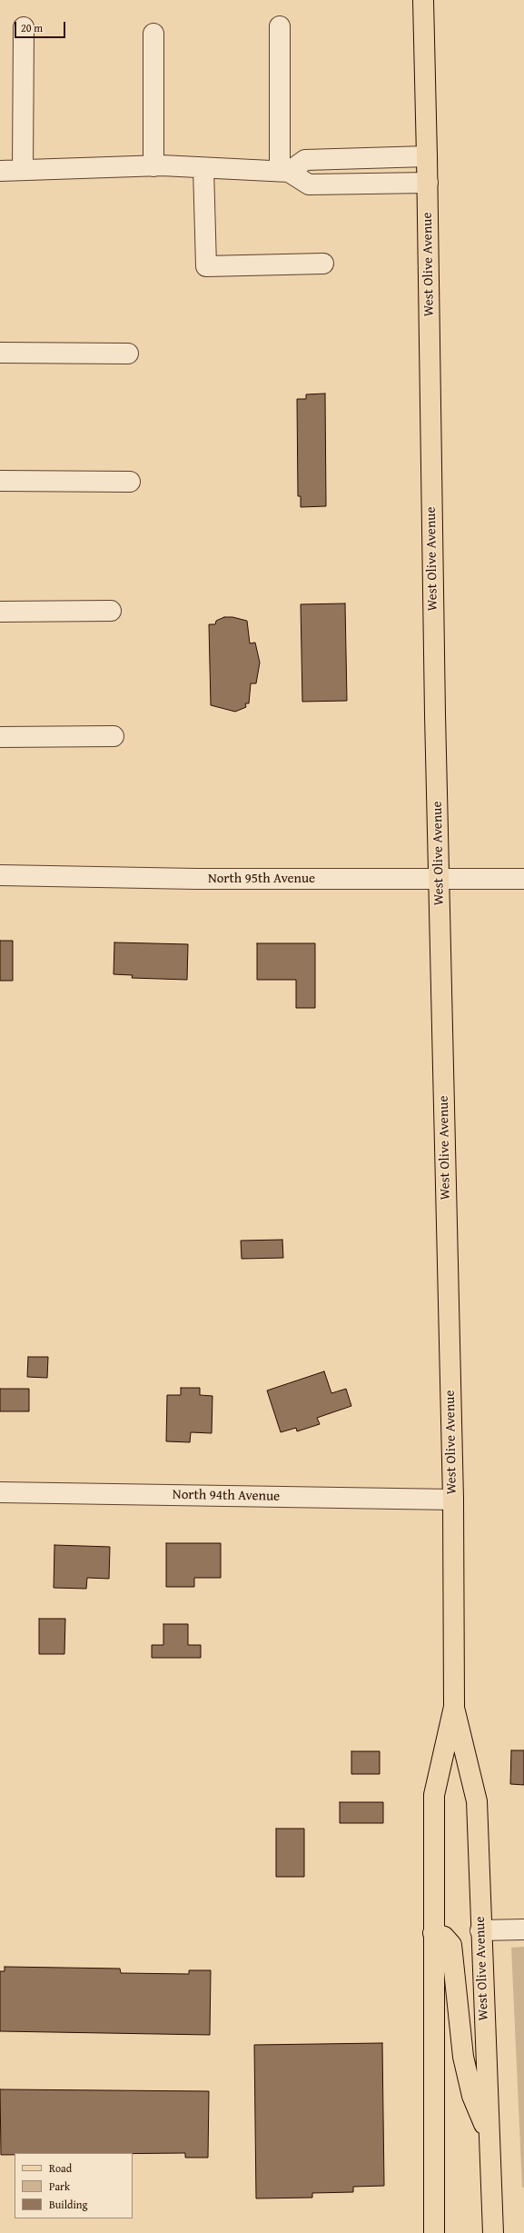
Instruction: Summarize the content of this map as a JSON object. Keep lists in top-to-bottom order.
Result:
{
  "streets": {
    "main road": ["West Olive Avenue"],
    "street": ["North 95th Avenue", "North 94th Avenue"]
  },
  "crossings": [
    ["West Olive Avenue", "North 95th Avenue"],
    ["West Olive Avenue", "North 94th Avenue"]
  ],
  "legend": ["Road", "Park", "Building"],
  "scale_bar": "20 m"
}
